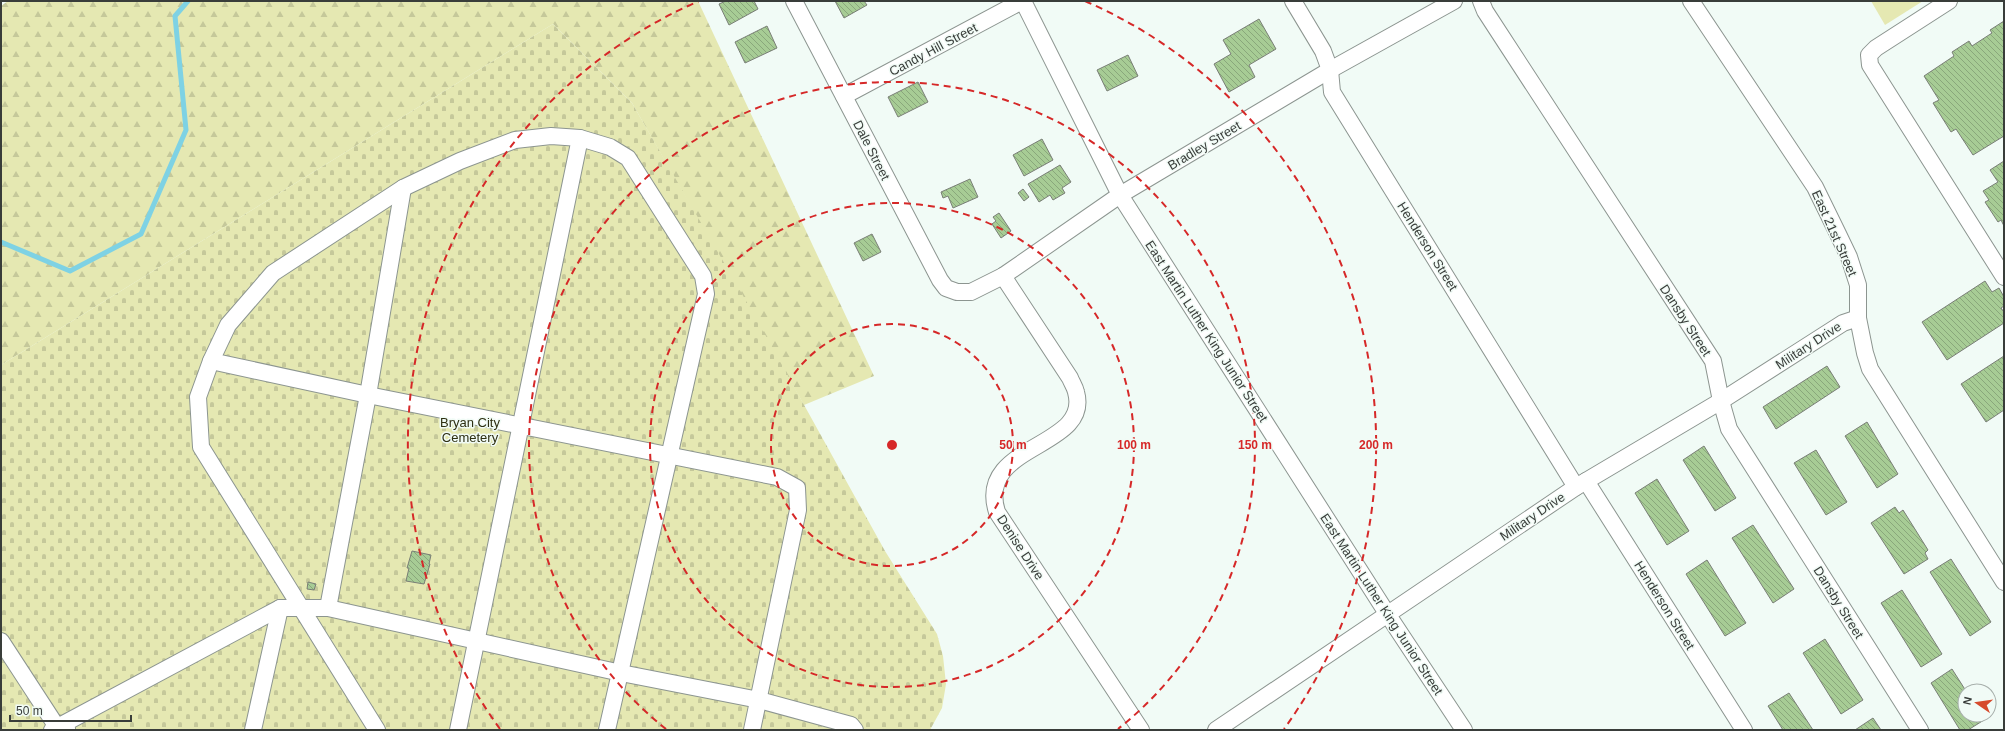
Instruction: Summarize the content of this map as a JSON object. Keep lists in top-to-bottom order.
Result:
{
  "streets": {
    "street": [
      "Candy Hill Street",
      "Bradley Street",
      "Dale Street",
      "East 21st Street",
      "Henderson Street",
      "Dansby Street",
      "East Martin Luther King Junior Street",
      "Military Drive",
      "Denise Drive"
    ]
  },
  "crossings": [
    ["Candy Hill Street", "Dale Street"],
    ["Candy Hill Street", "East Martin Luther King Junior Street"],
    ["Bradley Street", "Dale Street"],
    ["Bradley Street", "Henderson Street"],
    ["Bradley Street", "East Martin Luther King Junior Street"],
    ["Bradley Street", "Denise Drive"],
    ["East 21st Street", "Military Drive"],
    ["Henderson Street", "Military Drive"],
    ["Dansby Street", "Military Drive"],
    ["East Martin Luther King Junior Street", "Military Drive"]
  ],
  "parks": ["Bryan City Cemetery"],
  "scale_bar": "50 m",
  "north": "left",
  "rings": [
    "50 m",
    "100 m",
    "150 m",
    "200 m"
  ]
}
